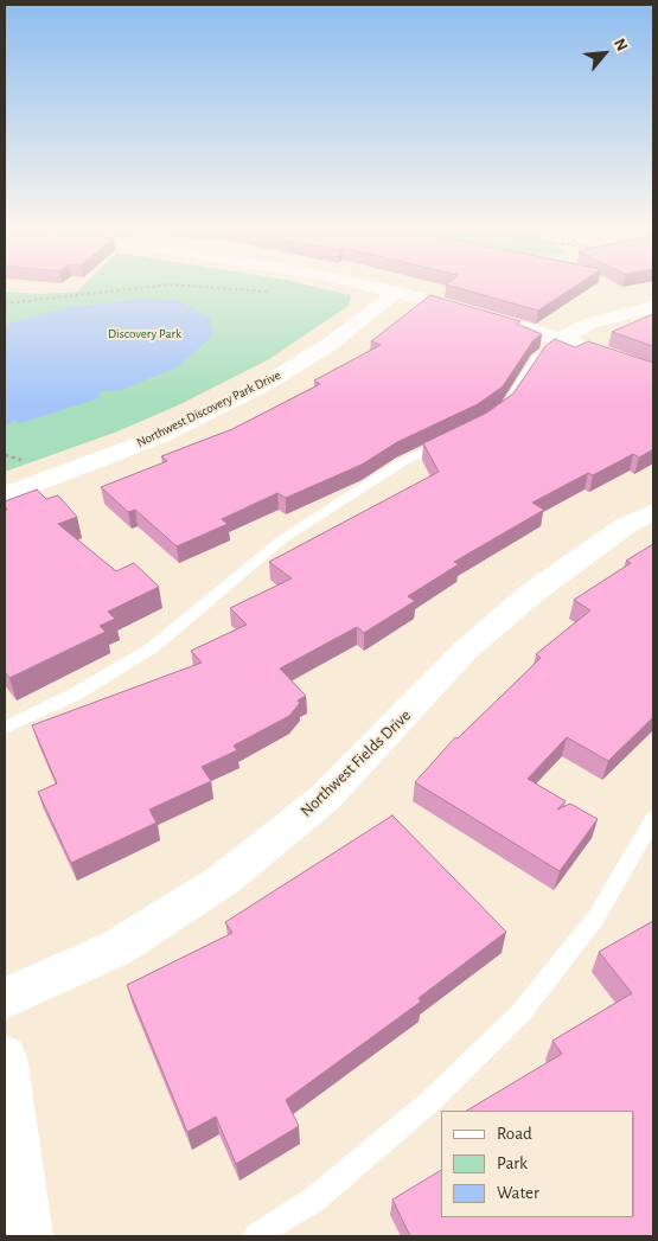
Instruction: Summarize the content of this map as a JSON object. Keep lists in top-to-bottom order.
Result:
{
  "streets": {
    "street": ["Northwest Discovery Park Drive", "Northwest Fields Drive"]
  },
  "parks": ["Discovery Park"],
  "legend": ["Road", "Park", "Water"],
  "north": "top right"
}
